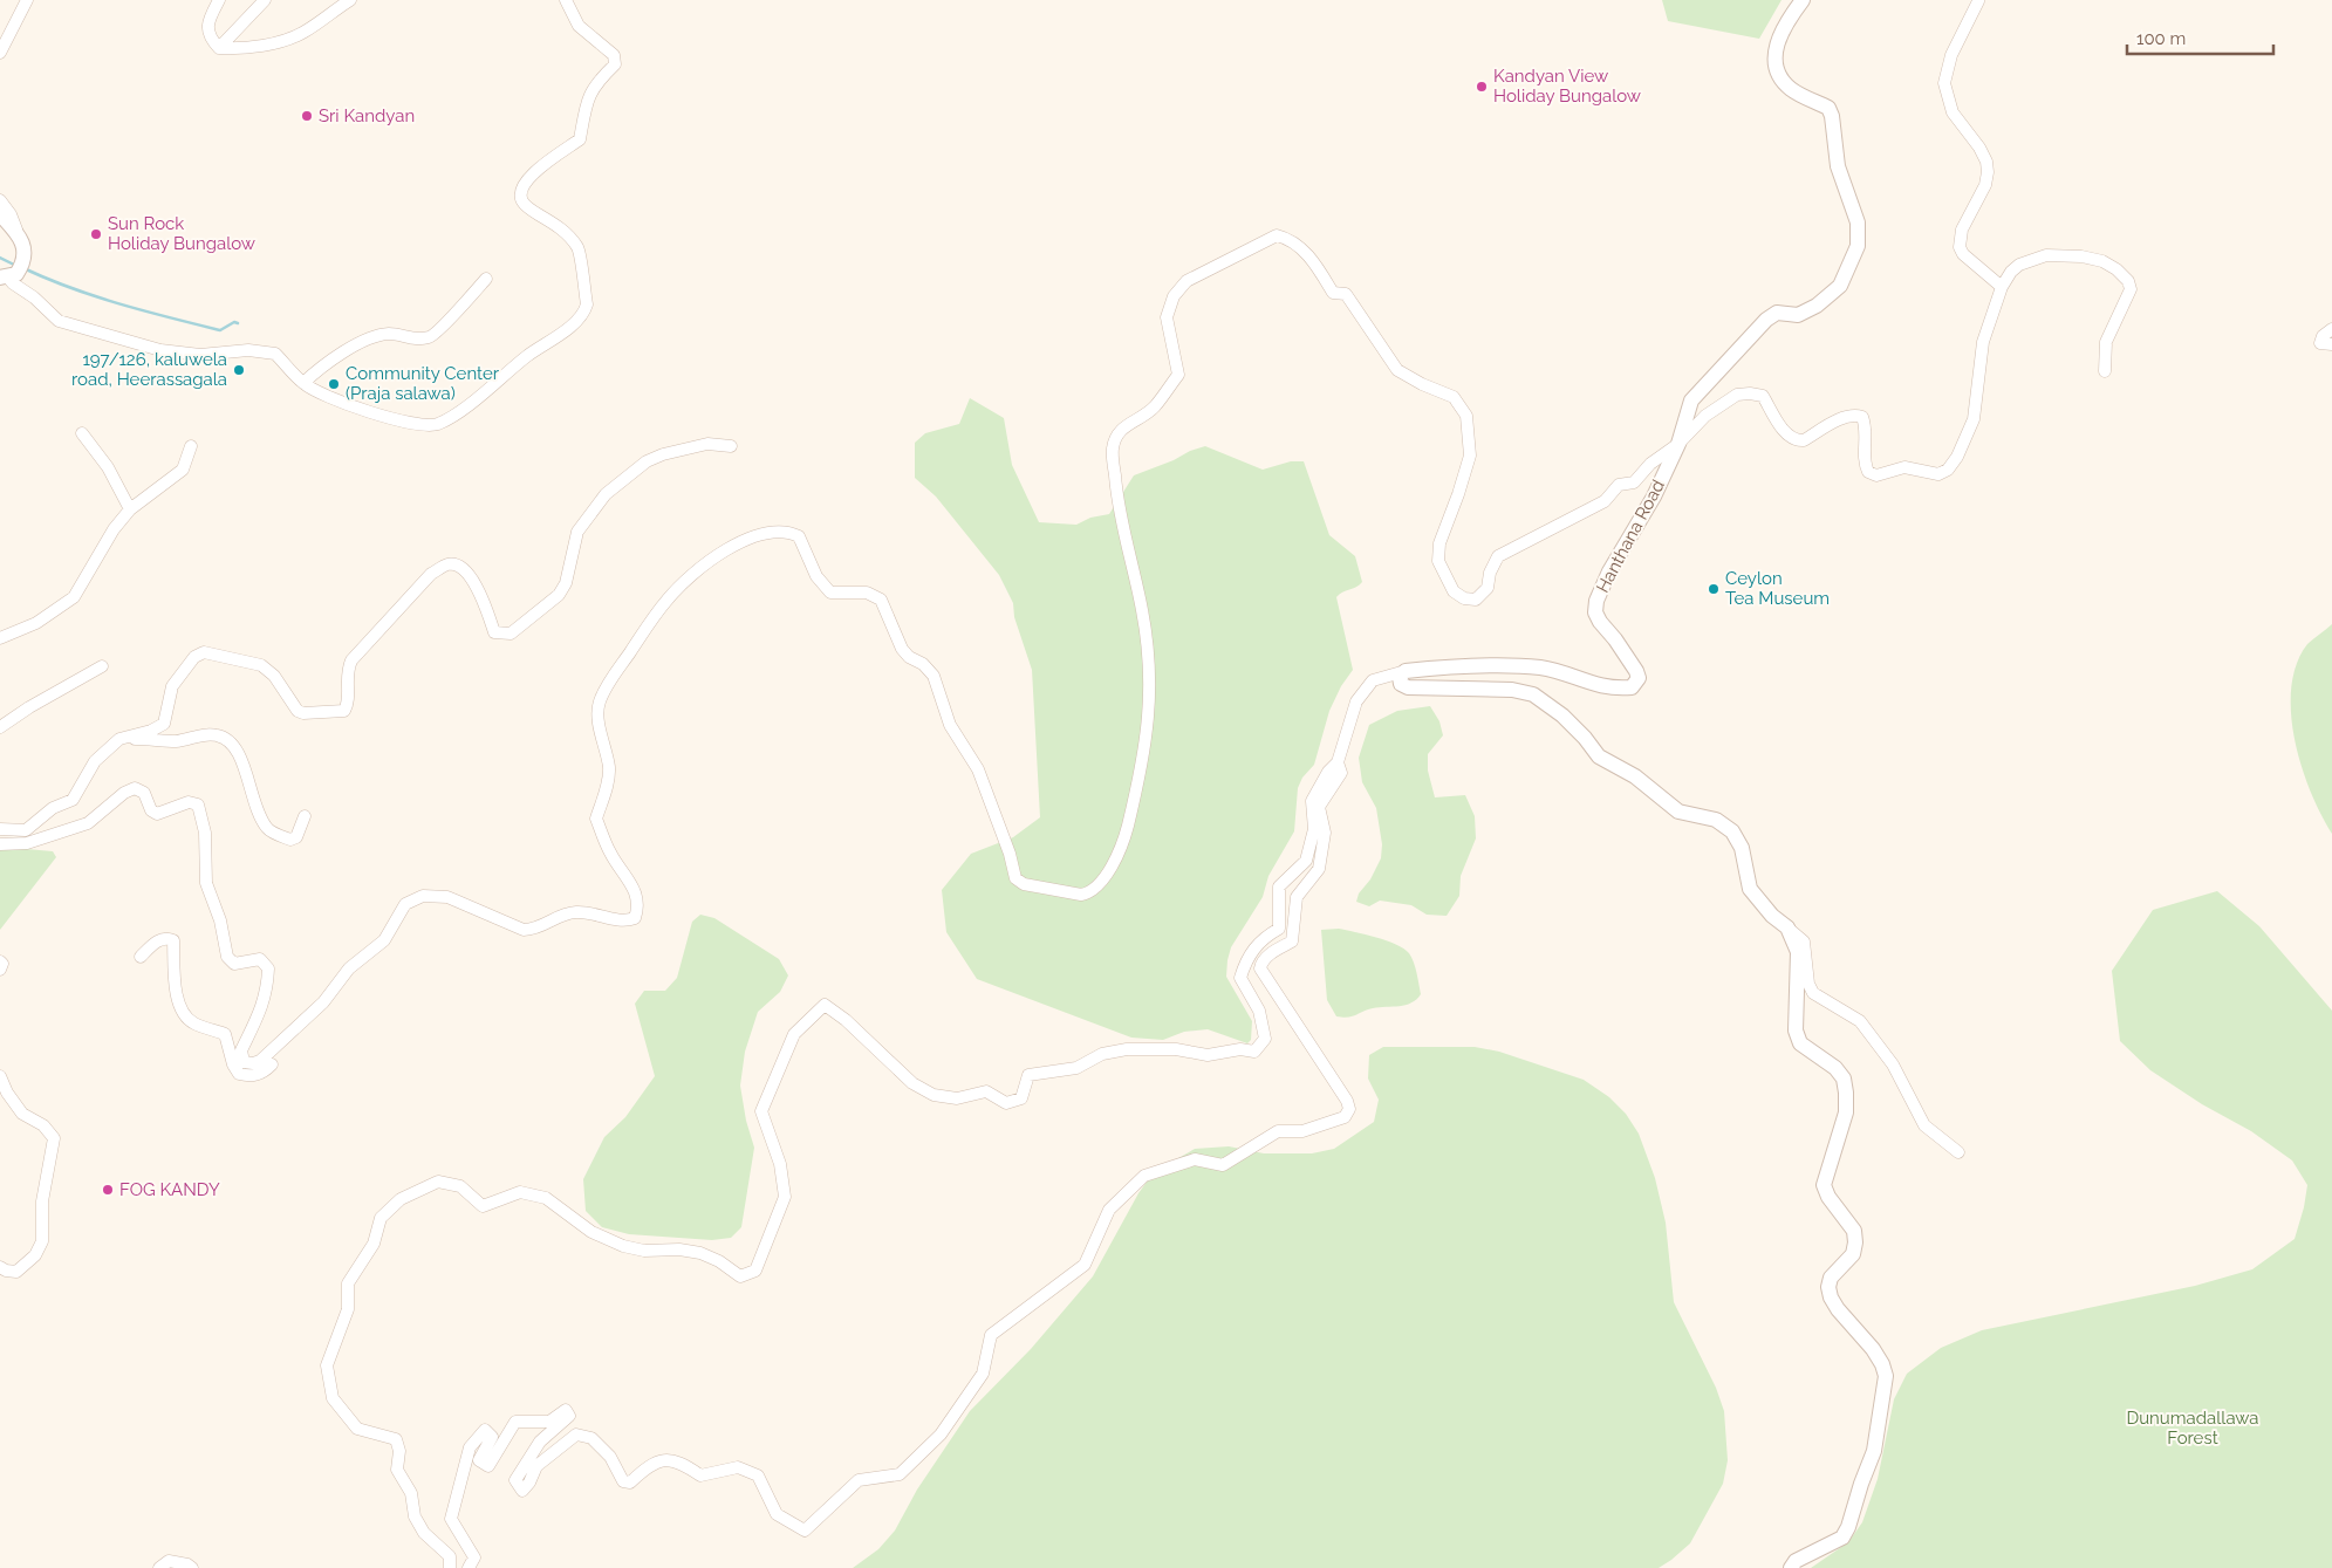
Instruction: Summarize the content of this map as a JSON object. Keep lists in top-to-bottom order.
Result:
{
  "streets": {
    "street": ["Hanthana Road"]
  },
  "parks": ["Dunumadallawa Forest"],
  "places": [
    "Kandyan View Holiday Bungalow",
    "Sri Kandyan",
    "Sun Rock Holiday Bungalow",
    "197/126, kaluwela road, Heerassagala",
    "Community Center (Praja salawa)",
    "Ceylon Tea Museum",
    "FOG KANDY"
  ],
  "scale_bar": "100 m"
}
